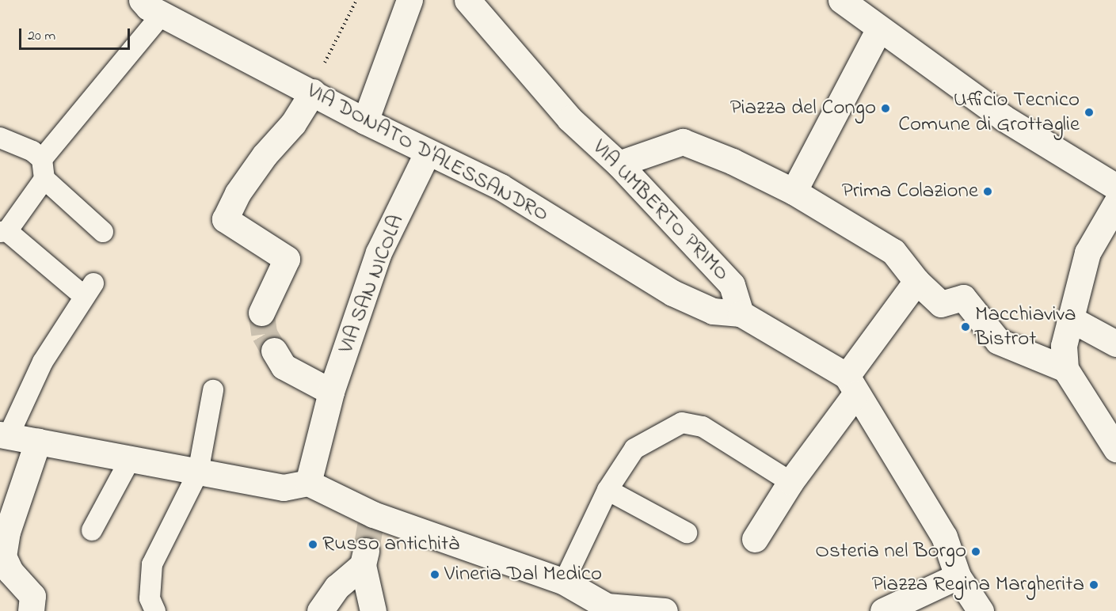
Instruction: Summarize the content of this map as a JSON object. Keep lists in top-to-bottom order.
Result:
{
  "streets": {
    "street": ["VIA DONATO D'ALESSANDRO", "VIA UMBERTO PRIMO", "VIA SAN NICOLA"]
  },
  "crossings": [
    ["VIA DONATO D'ALESSANDRO", "VIA UMBERTO PRIMO"],
    ["VIA DONATO D'ALESSANDRO", "VIA SAN NICOLA"]
  ],
  "places": [
    "Piazza del Congo",
    "Ufficio Tecnico Comune di Grottaglie",
    "Prima Colazione",
    "Macchiaviva Bistrot",
    "Russo antichità",
    "Osteria nel Borgo",
    "Vineria Dal Medico",
    "Piazza Regina Margherita"
  ],
  "scale_bar": "20 m"
}
